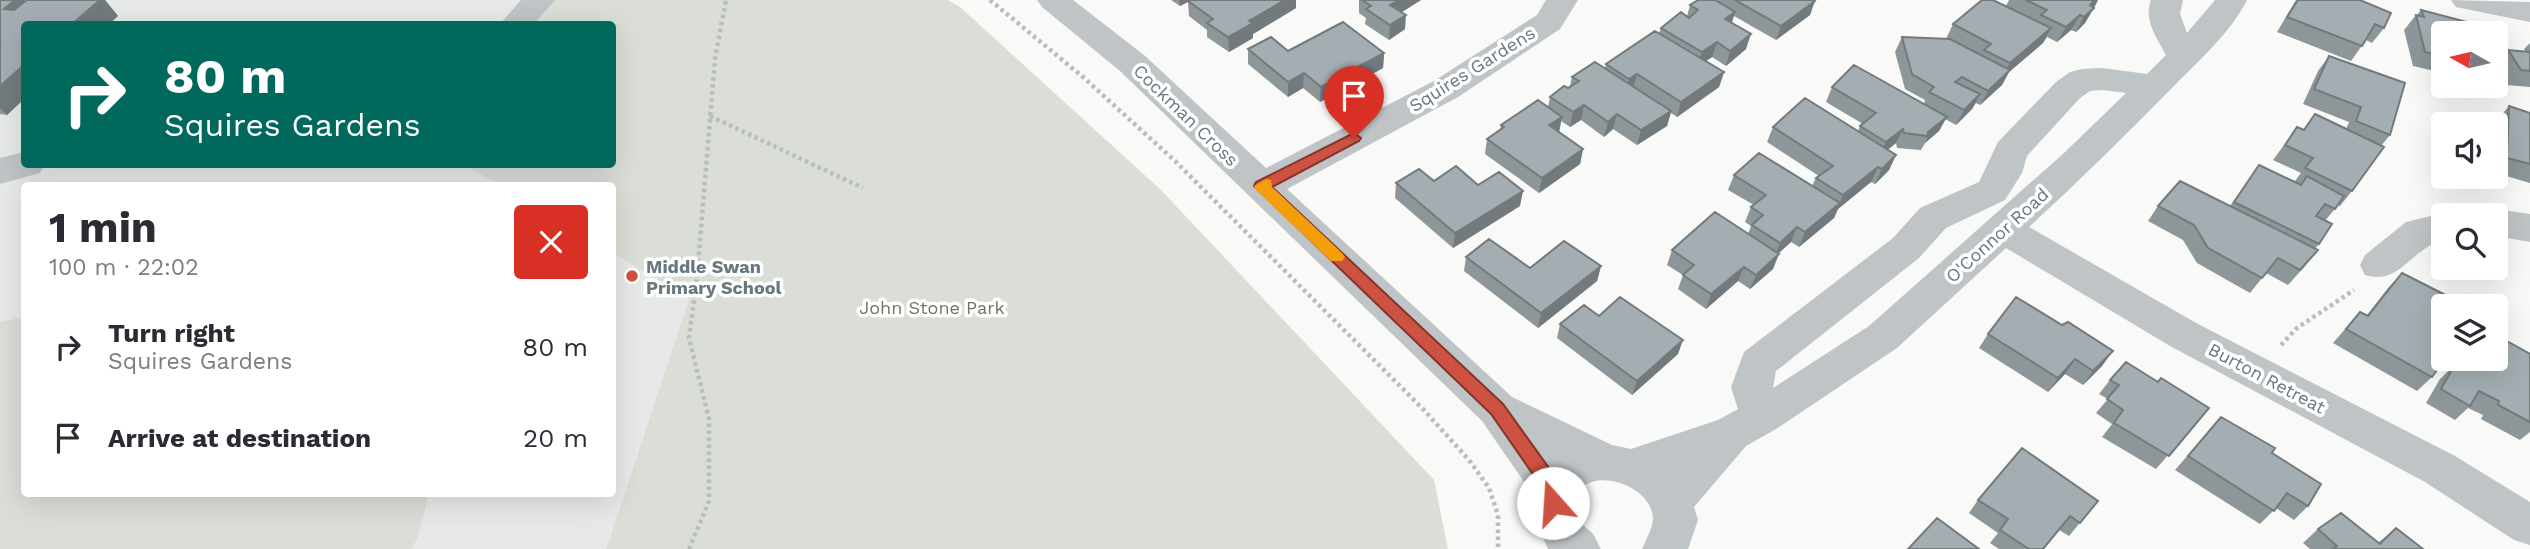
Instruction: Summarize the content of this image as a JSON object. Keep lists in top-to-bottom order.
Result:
{
  "streets": {
    "street": [
      "Squires Gardens",
      "Cockman Cross",
      "O'Connor Road",
      "Burton Retreat"
    ]
  },
  "crossings": [
    ["Squires Gardens", "Cockman Cross"],
    ["Cockman Cross", "O'Connor Road"],
    ["O'Connor Road", "Burton Retreat"]
  ],
  "parks": ["John Stone Park"],
  "places": ["Middle Swan Primary School"],
  "north": "left",
  "page": {
    "turn": ["80 m", "Squires Gardens"],
    "heading": ["1 min", "100 m · 22:02"],
    "list": [
      {
        "name": "Turn right",
        "note": "Squires Gardens",
        "value": "80 m"
      },
      {
        "name": "Arrive at destination",
        "value": "20 m"
      }
    ]
  }
}
